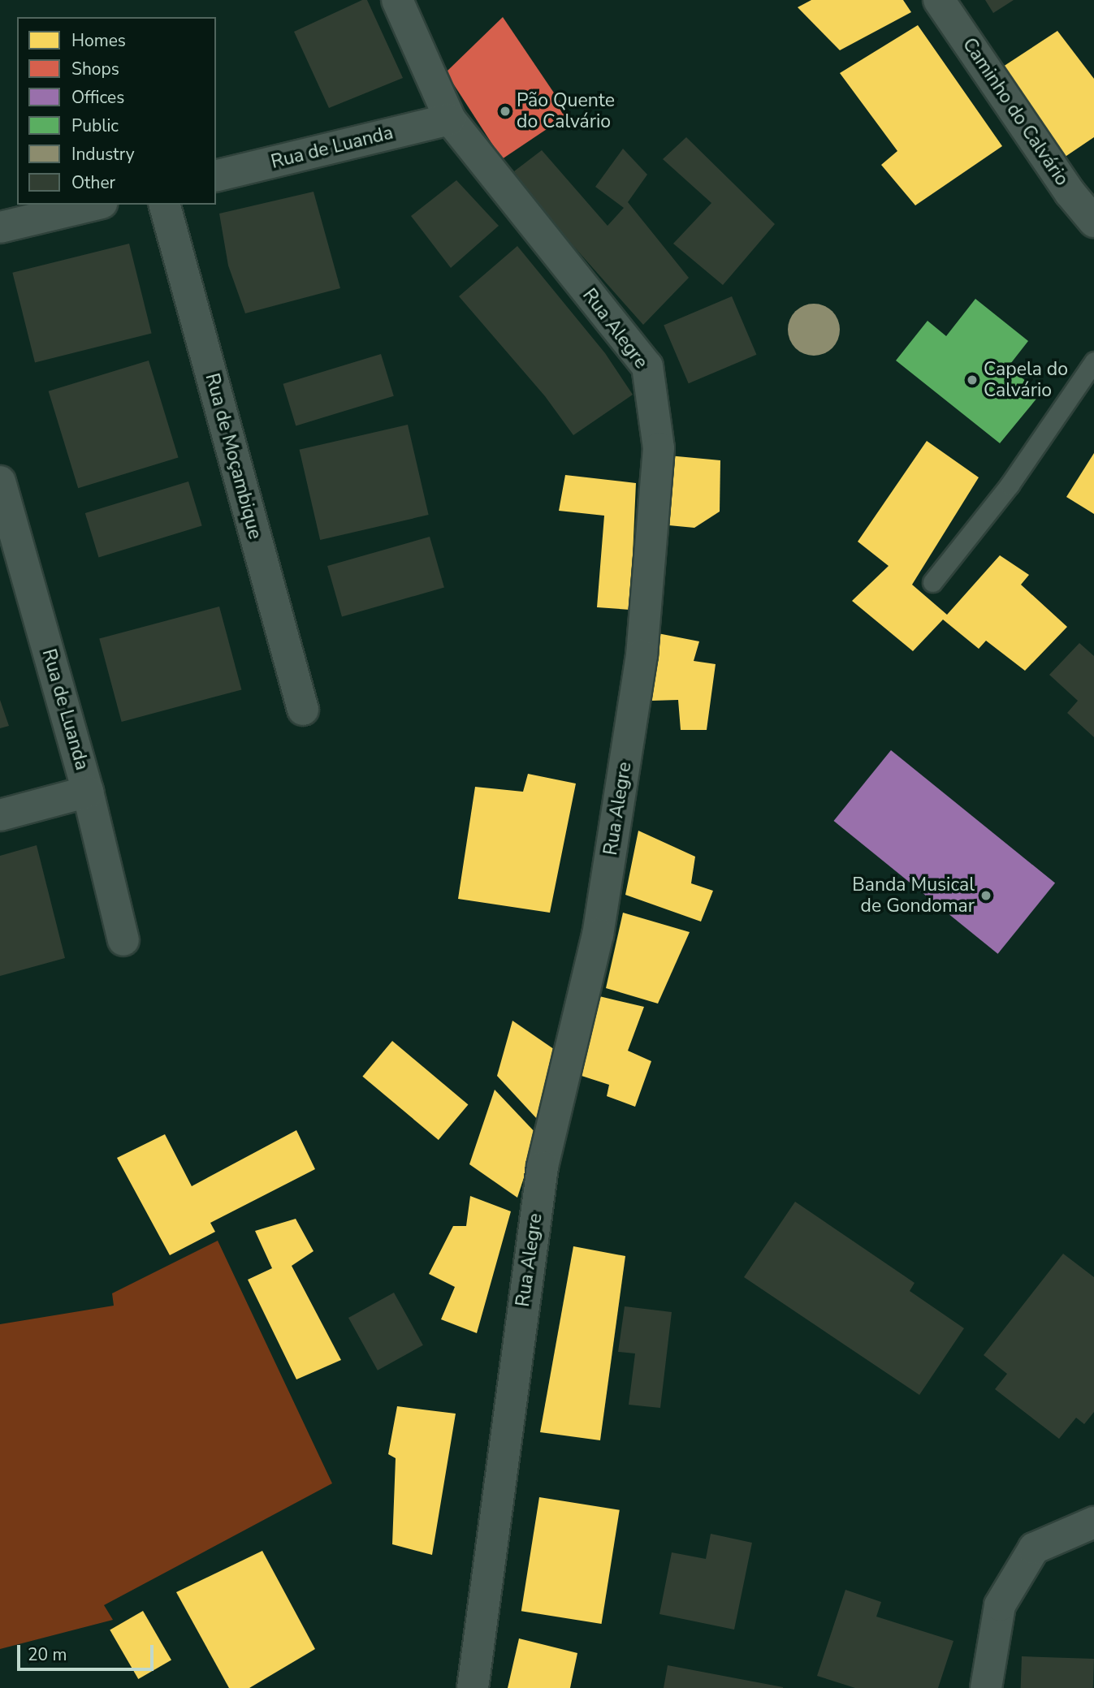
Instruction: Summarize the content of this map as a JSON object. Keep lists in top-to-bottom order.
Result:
{
  "streets": {
    "street": [
      "Caminho do Calvário",
      "Rua de Luanda",
      "Rua Alegre",
      "Rua de Moçambique"
    ]
  },
  "crossings": [
    ["Rua de Luanda", "Rua Alegre"]
  ],
  "places": ["Pão Quente do Calvário", "Capela do Calvário", "Banda Musical de Gondomar"],
  "legend": [
    "Homes",
    "Shops",
    "Offices",
    "Public",
    "Industry",
    "Other"
  ],
  "scale_bar": "20 m"
}
